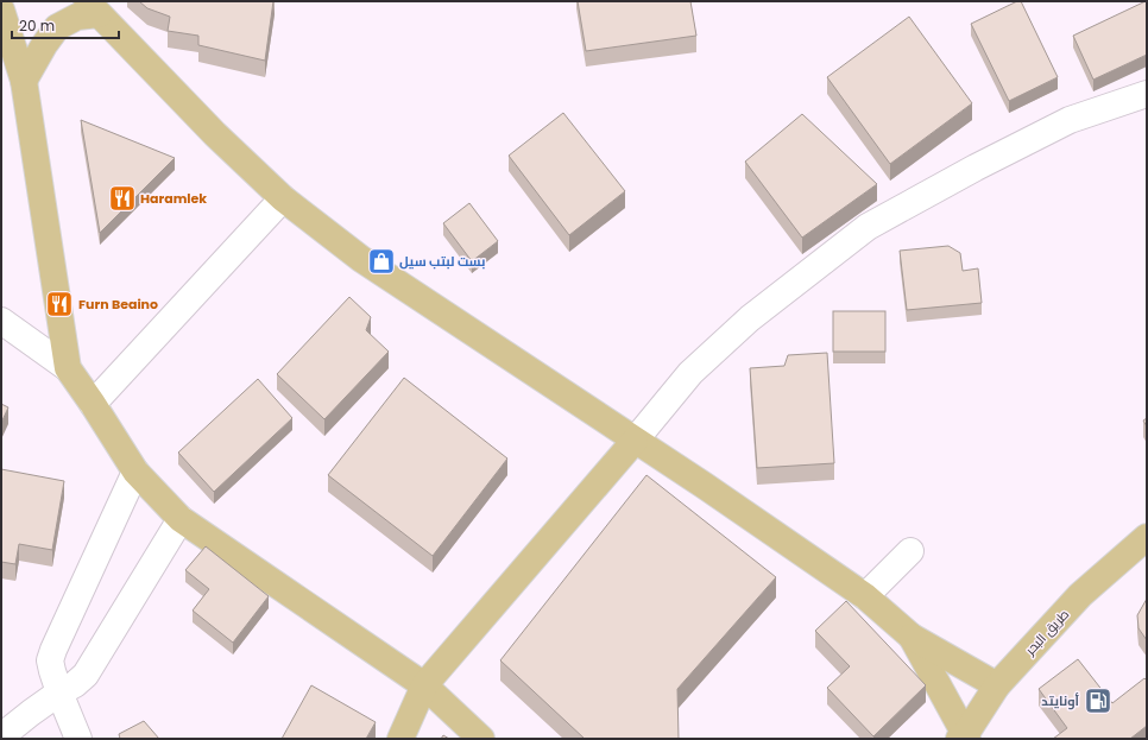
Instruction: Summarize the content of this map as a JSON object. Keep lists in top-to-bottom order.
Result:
{
  "streets": {
    "main road": ["طريق البحر"]
  },
  "places": {
    "restaurant": ["Haramlek", "Furn Beaino"],
    "shop": ["بست لبتب سيل"],
    "fuel station": ["أونايتد"]
  },
  "scale_bar": "20 m"
}
